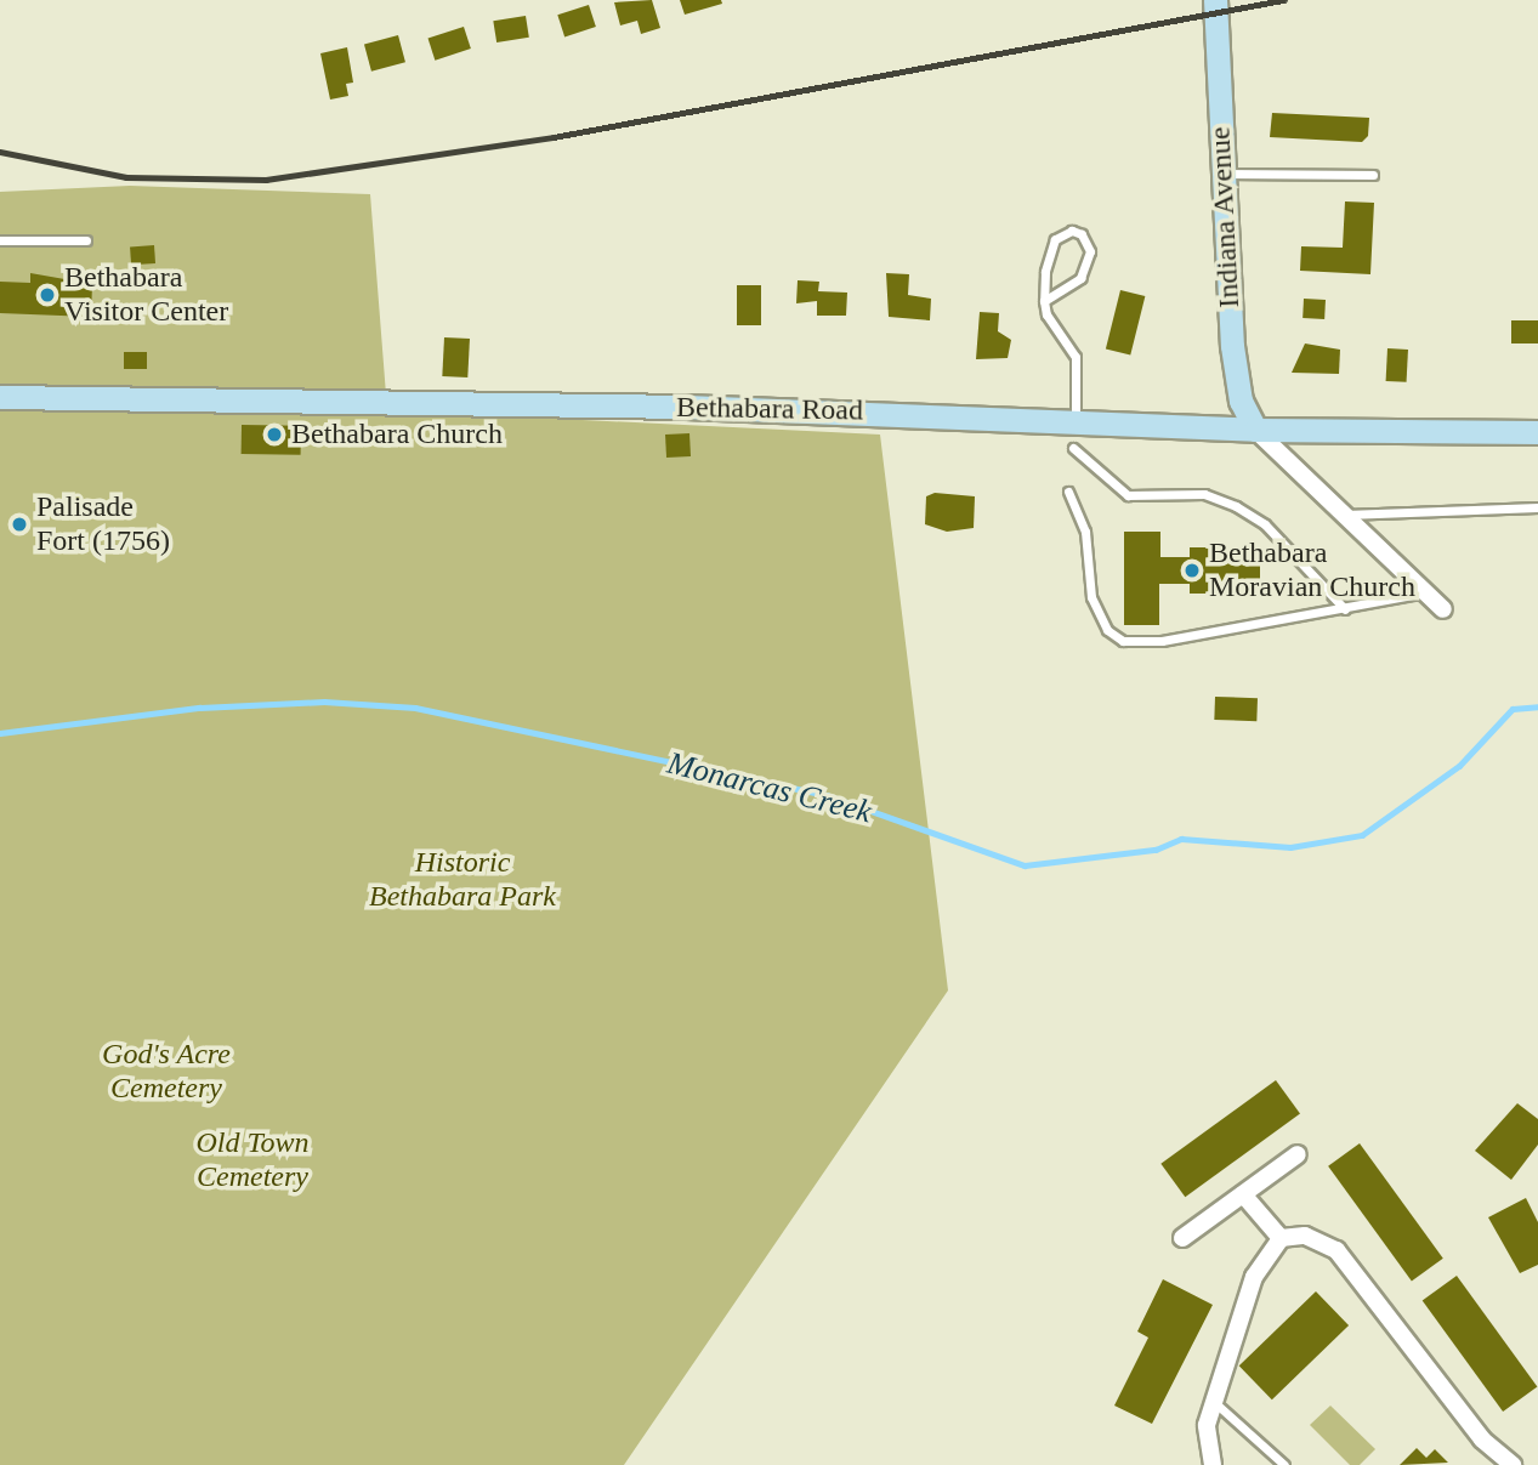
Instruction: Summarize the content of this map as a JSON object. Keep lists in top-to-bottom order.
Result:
{
  "streets": {
    "street": ["Indiana Avenue", "Bethabara Road"]
  },
  "crossings": [
    ["Indiana Avenue", "Bethabara Road"]
  ],
  "water": ["Monarcas Creek"],
  "parks": ["Historic Bethabara Park", "God's Acre Cemetery", "Old Town Cemetery"],
  "places": [
    "Bethabara Visitor Center",
    "Bethabara Church",
    "Palisade Fort (1756)",
    "Bethabara Moravian Church"
  ]
}
